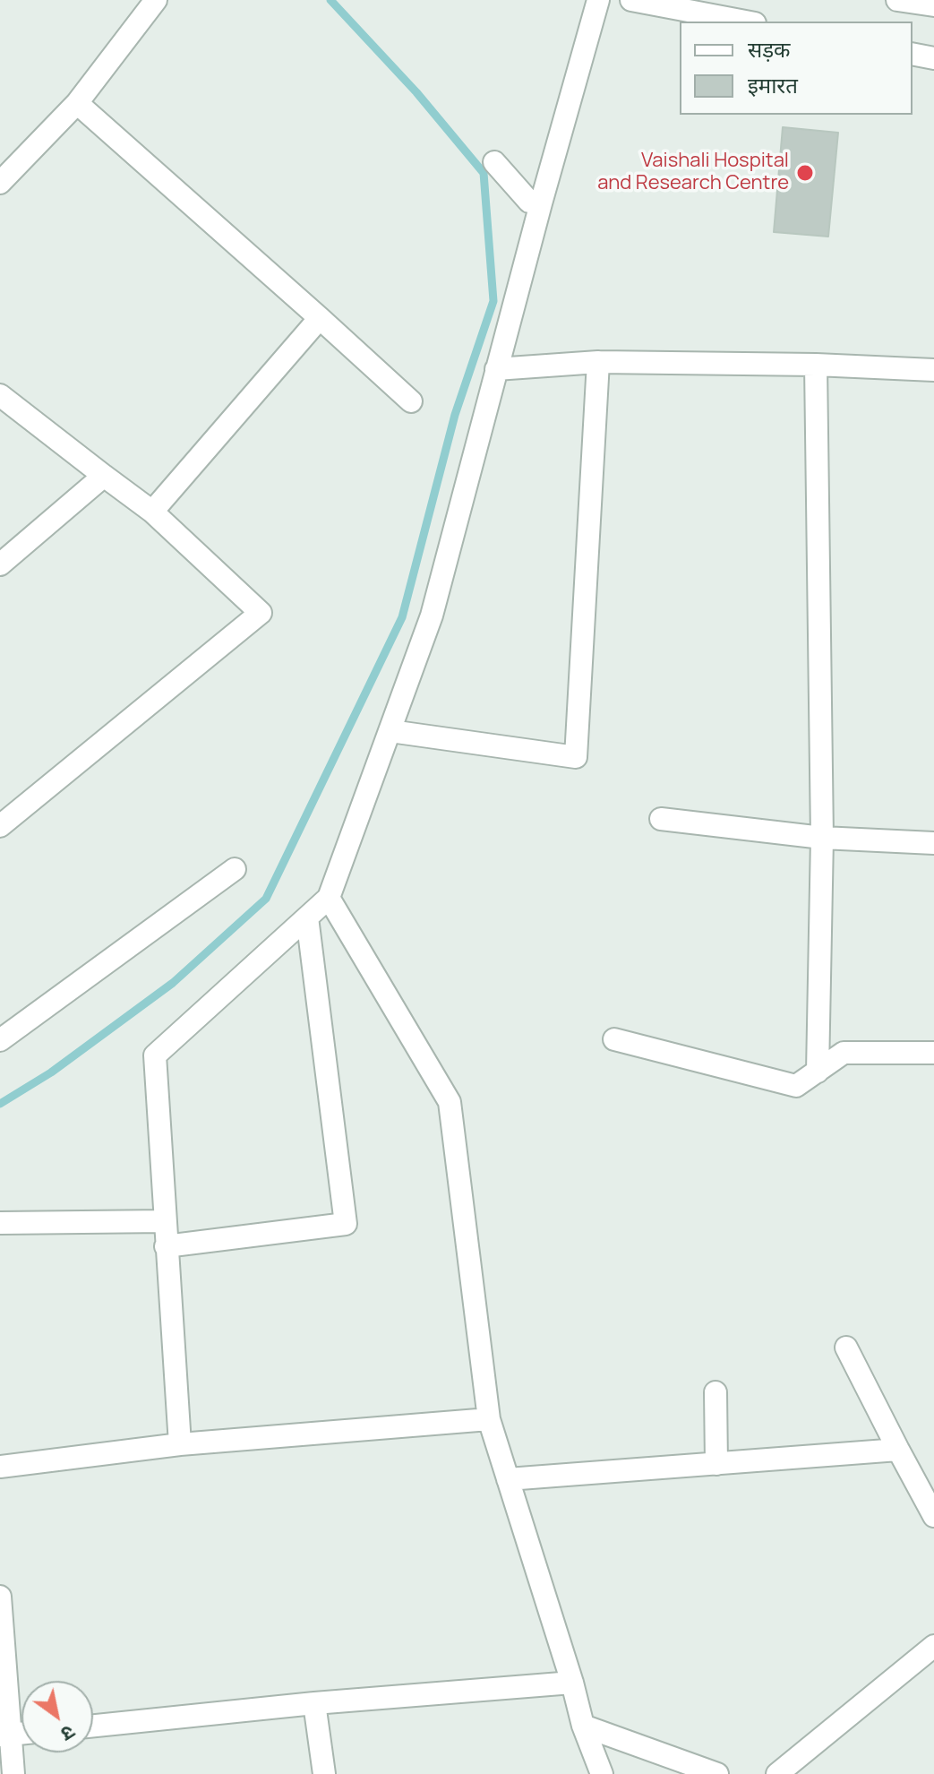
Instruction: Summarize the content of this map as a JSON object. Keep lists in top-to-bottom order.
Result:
{
  "places": ["Vaishali Hospital and Research Centre"],
  "legend": ["सड़क", "इमारत"],
  "north": "bottom right"
}
